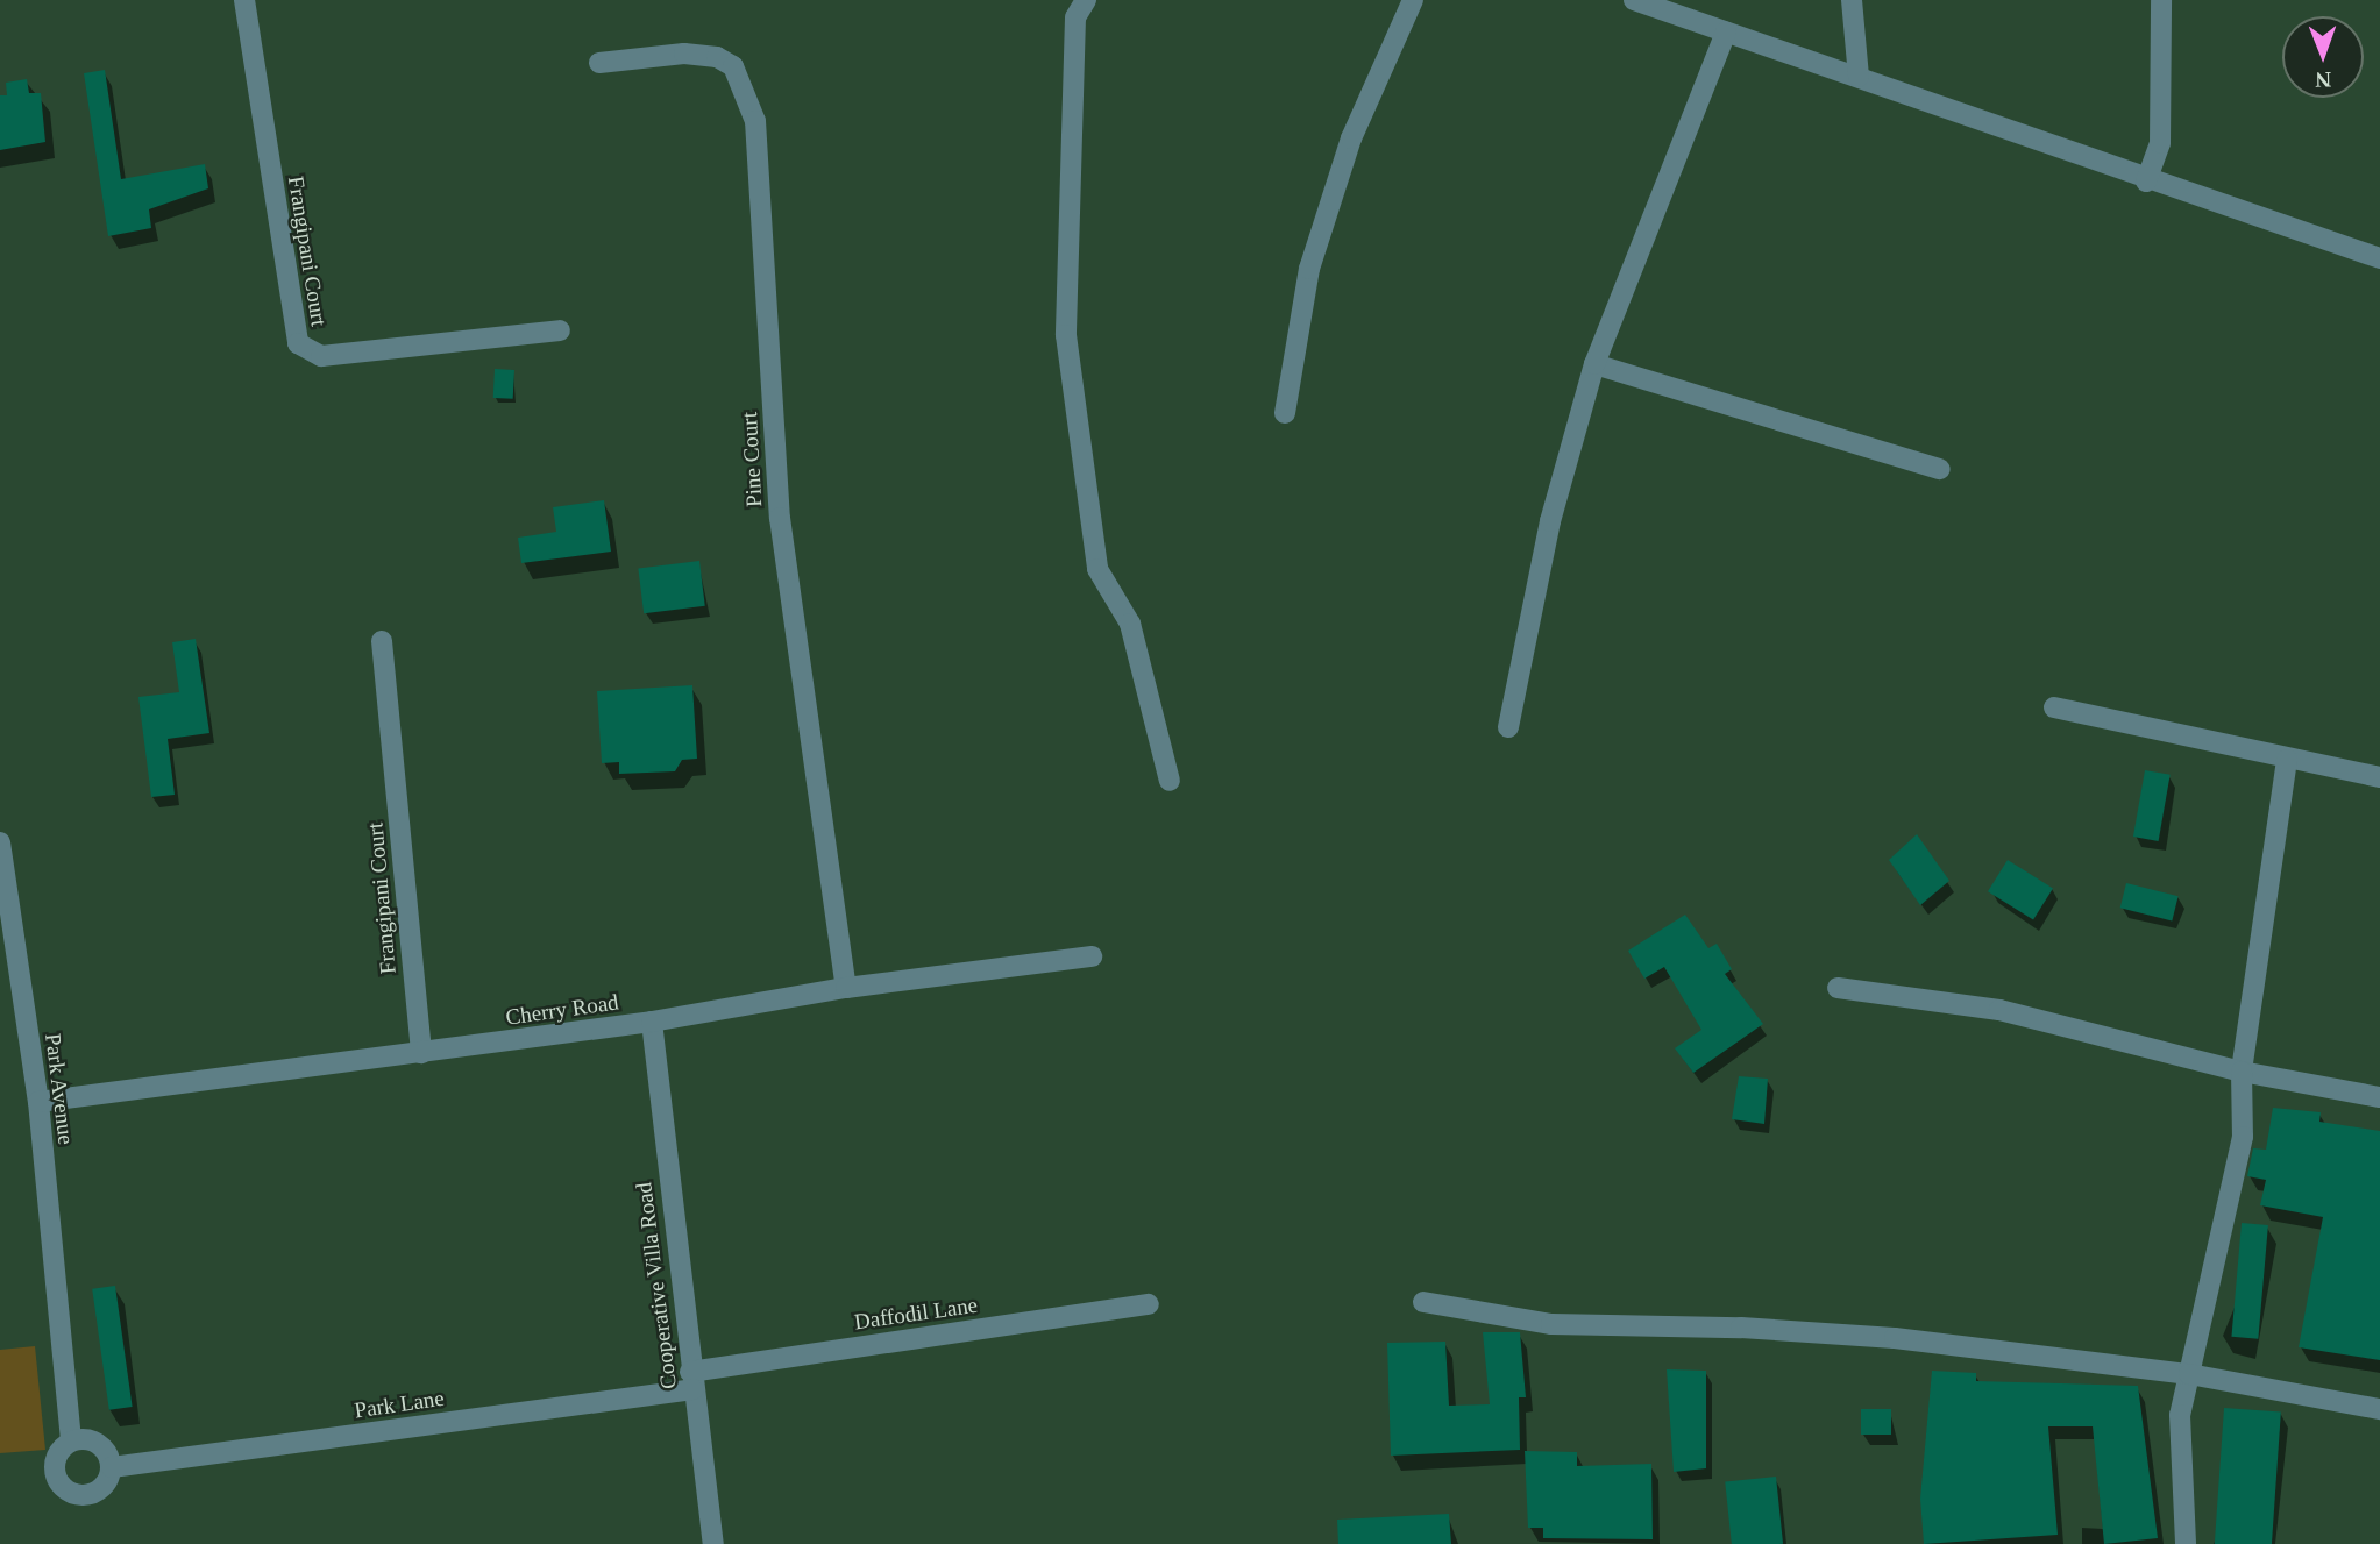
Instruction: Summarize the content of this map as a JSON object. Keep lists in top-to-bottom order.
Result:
{
  "streets": {
    "street": [
      "Frangipani Court",
      "Pine Court",
      "Cherry Road",
      "Park Avenue",
      "Cooperative Villa Road",
      "Daffodil Lane",
      "Park Lane"
    ]
  },
  "crossings": [
    ["Frangipani Court", "Cherry Road"],
    ["Pine Court", "Cherry Road"],
    ["Cherry Road", "Park Avenue"],
    ["Cherry Road", "Cooperative Villa Road"],
    ["Park Avenue", "Park Lane"],
    ["Cooperative Villa Road", "Daffodil Lane"],
    ["Cooperative Villa Road", "Park Lane"],
    ["Daffodil Lane", "Park Lane"]
  ],
  "north": "bottom"
}
